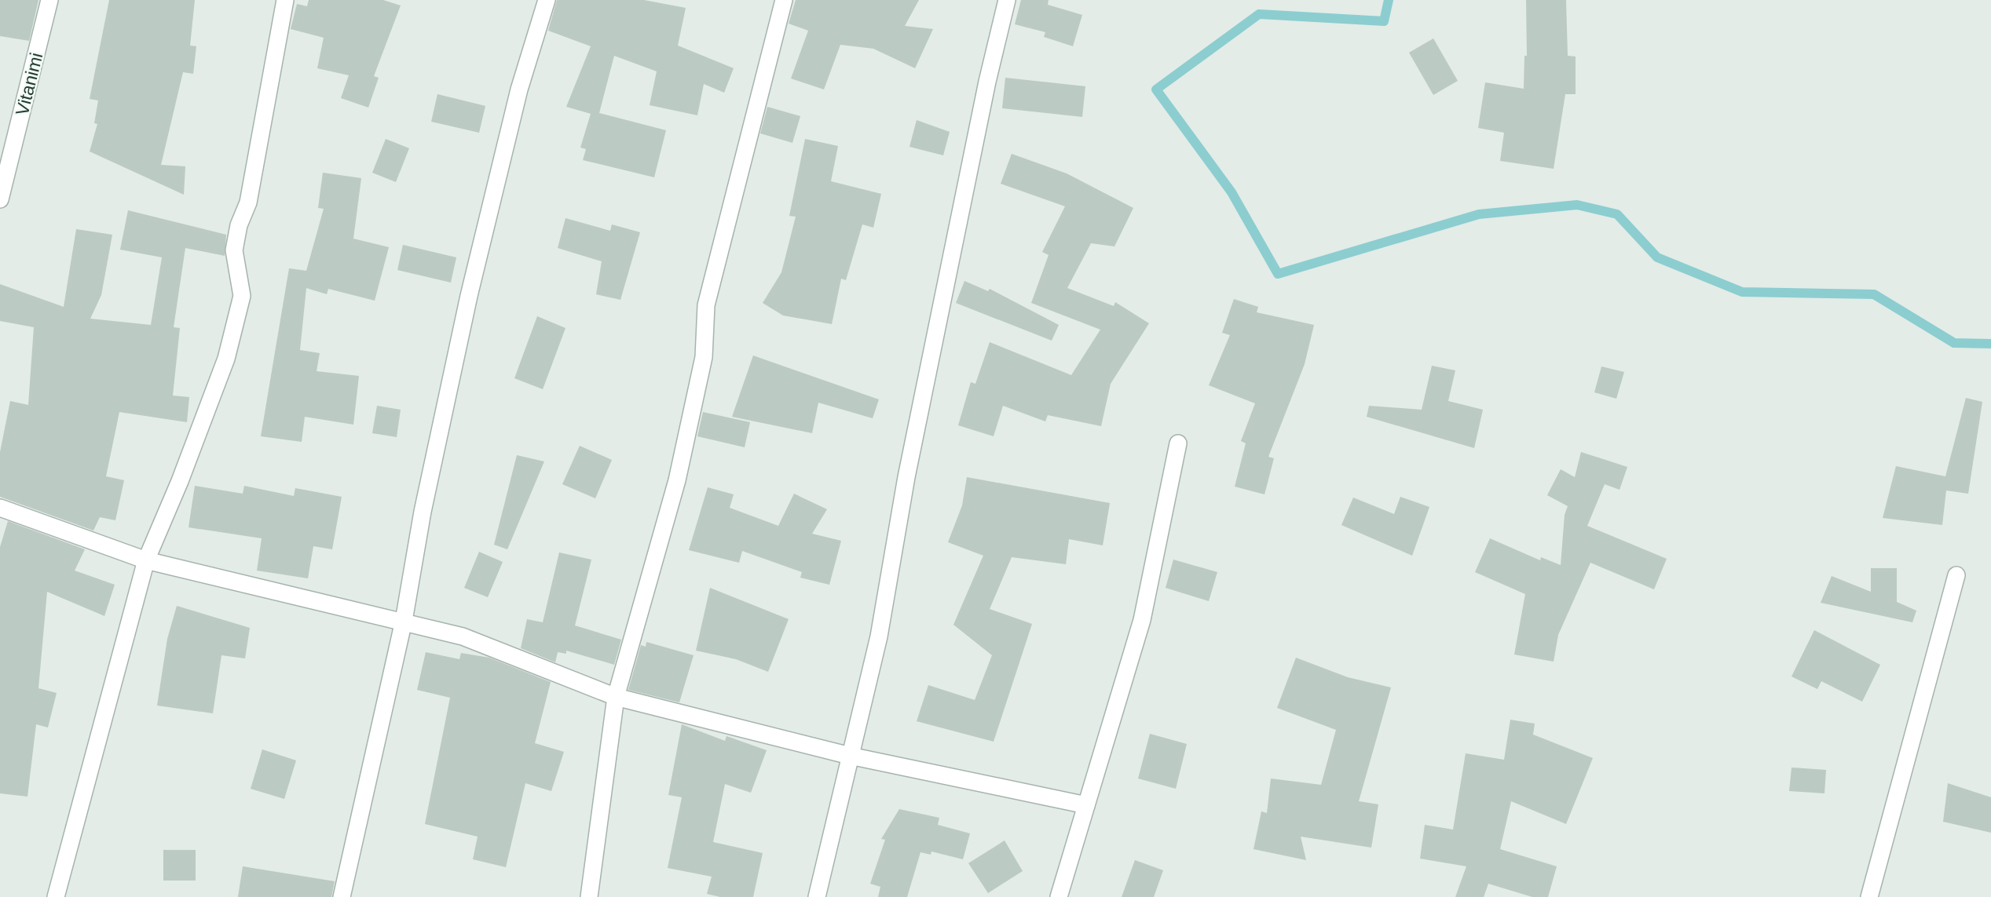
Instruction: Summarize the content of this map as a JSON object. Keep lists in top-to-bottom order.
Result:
{
  "streets": {
    "street": ["Vitanimi"]
  }
}
